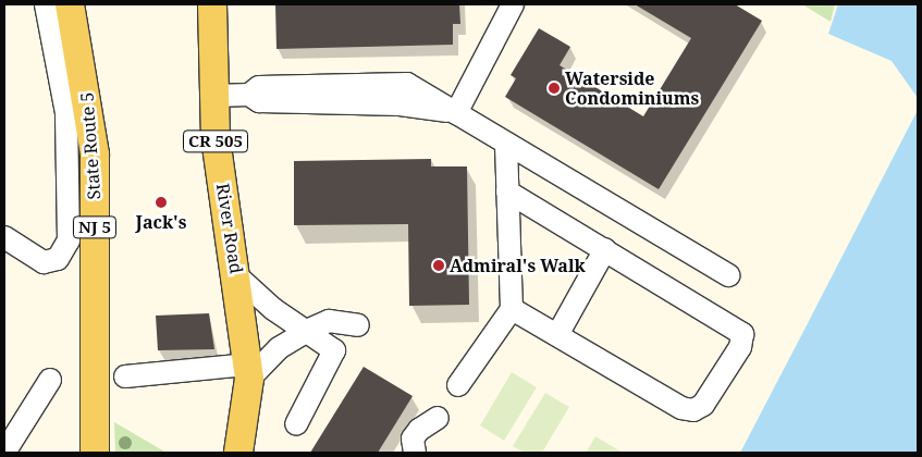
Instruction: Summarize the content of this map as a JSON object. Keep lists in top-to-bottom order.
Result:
{
  "streets": {
    "main road": [
      "CR 505",
      "State Route 5",
      "NJ 5",
      "River Road"
    ]
  },
  "places": ["Waterside Condominiums", "Jack's", "Admiral's Walk"]
}
